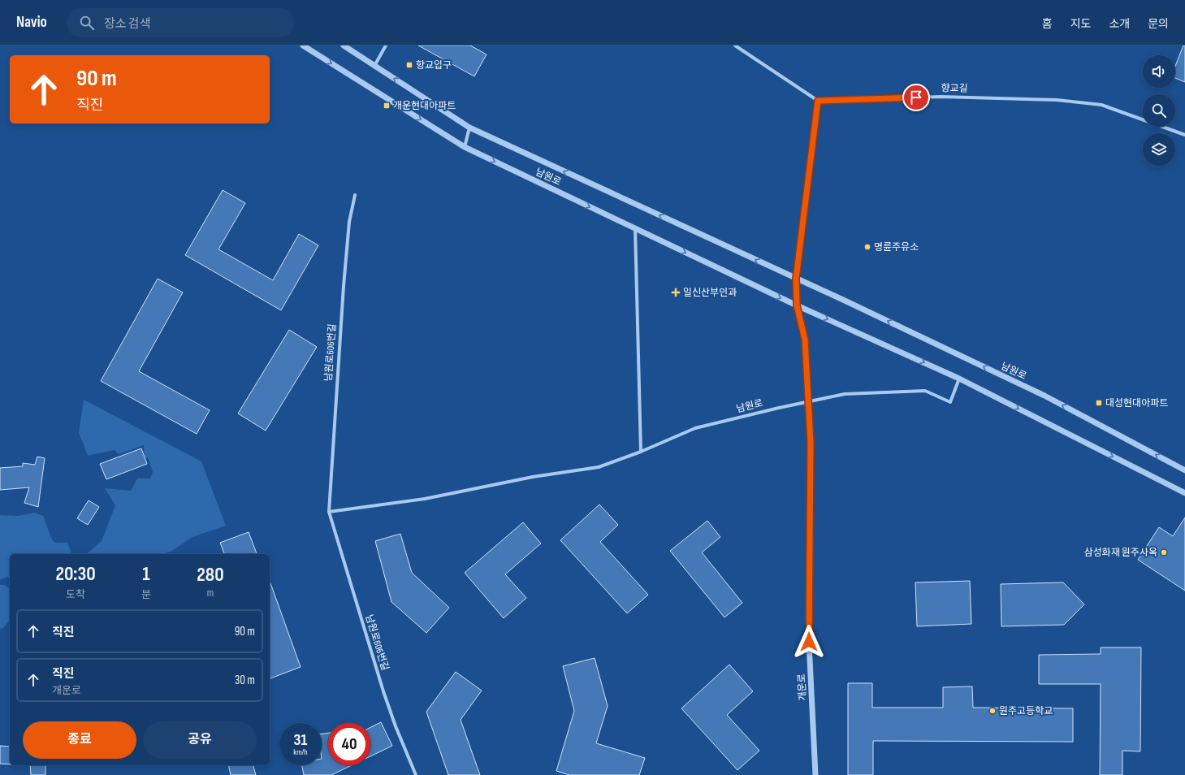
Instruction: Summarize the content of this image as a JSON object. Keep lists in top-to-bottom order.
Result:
{
  "streets": {
    "street": [
      "향교길",
      "남원로",
      "남원로606번길",
      "개운로"
    ]
  },
  "crossings": [
    ["남원로", "남원로606번길"],
    ["남원로", "개운로"]
  ],
  "places": {
    "transit": ["향교입구", "개운현대아파트", "대성현대아파트"],
    "other": ["명륜주유소", "삼성화재 원주사옥", "원주고등학교"],
    "health": ["일신산부인과"]
  },
  "page": {
    "header": "Navio",
    "search": "장소 검색",
    "nav": [
      "홈",
      "지도",
      "소개",
      "문의"
    ],
    "turn": ["90 m", "직진"],
    "eta": [
      "20:30",
      "도착",
      "1",
      "분",
      "280",
      "m"
    ],
    "list": [
      {
        "name": "직진",
        "value": "90 m"
      },
      {
        "name": "직진",
        "note": "개운로",
        "value": "30 m"
      }
    ],
    "buttons": ["종료", "공유"],
    "speed": "31 km/h",
    "limit": "40"
  }
}
